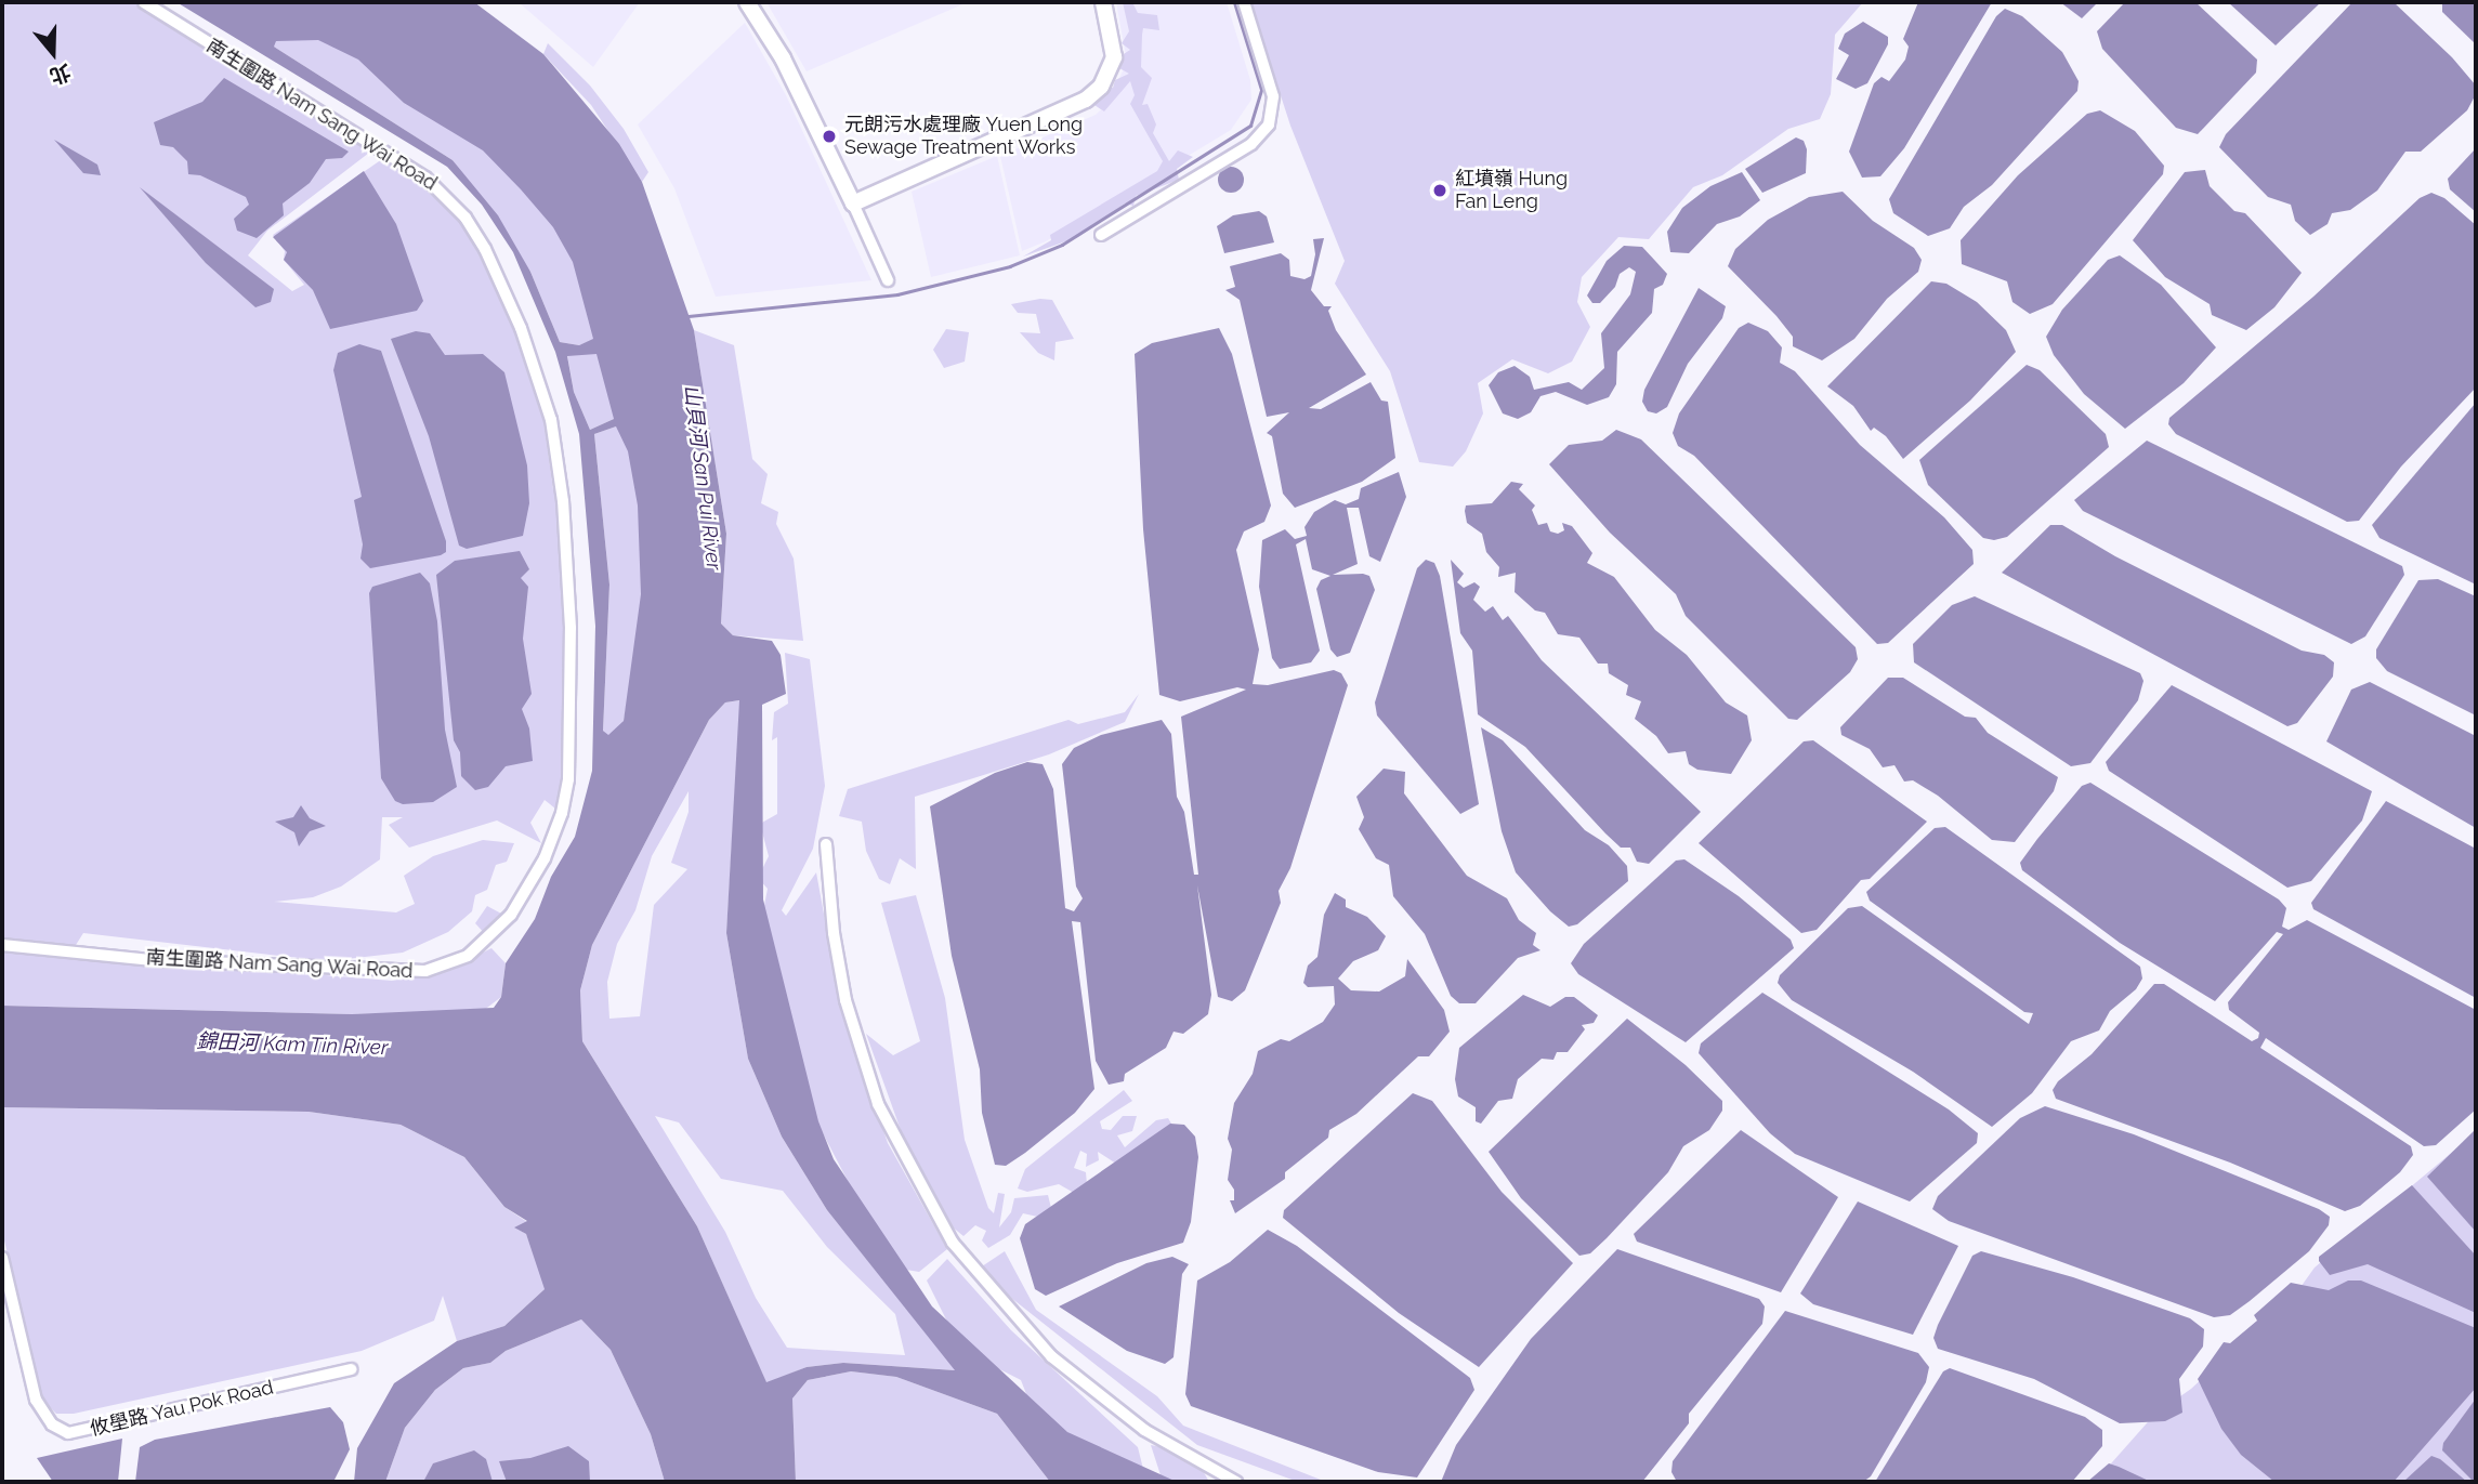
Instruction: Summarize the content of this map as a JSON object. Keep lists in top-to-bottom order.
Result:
{
  "streets": {
    "street": ["南生圍路 Nam Sang Wai Road", "攸壆路 Yau Pok Road"]
  },
  "water": ["山貝河 San Pui River", "錦田河 Kam Tin River"],
  "places": ["元朗污水處理廠 Yuen Long Sewage Treatment Works", "紅墳嶺 Hung Fan Leng"],
  "north": "bottom"
}
